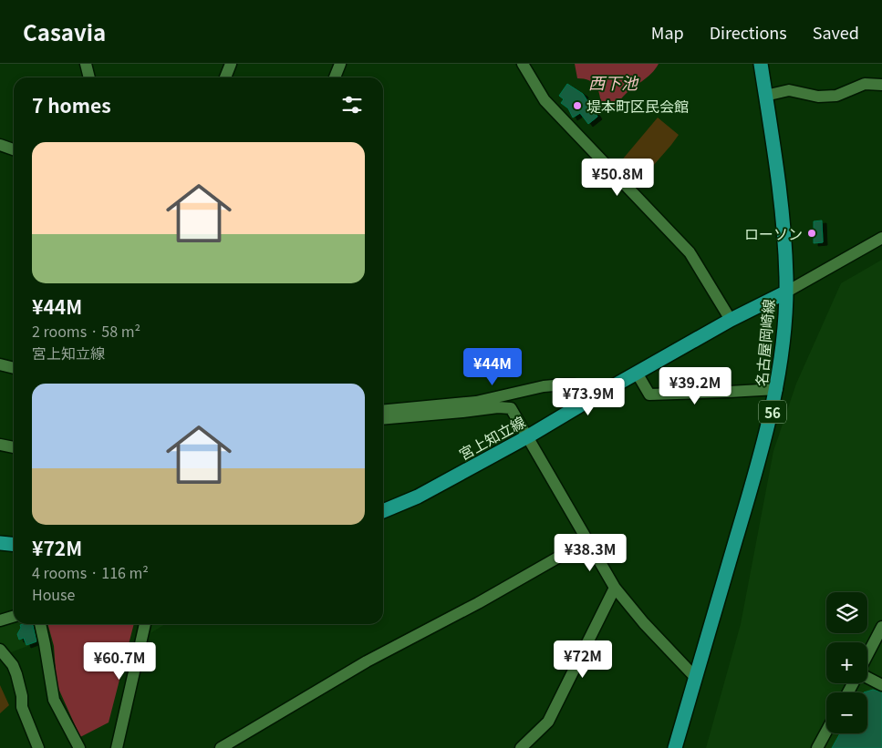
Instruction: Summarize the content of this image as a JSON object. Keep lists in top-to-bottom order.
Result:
{
  "streets": {
    "main road": ["名古屋岡崎線", "56", "宮上知立線"]
  },
  "crossings": [
    ["名古屋岡崎線", "宮上知立線"]
  ],
  "water": ["西下池"],
  "places": ["堤本町区民会館", "ローソン"],
  "page": {
    "header": "Casavia",
    "nav": ["Map", "Directions", "Saved"],
    "heading": "7 homes",
    "list": [
      {
        "name": "¥44M",
        "note": "2 rooms · 58 m² · 宮上知立線"
      },
      {
        "name": "¥72M",
        "note": "4 rooms · 116 m² · House"
      }
    ],
    "price": [
      "¥50.8M",
      "¥44M",
      "¥39.2M",
      "¥73.9M",
      "¥38.3M",
      "¥72M",
      "¥60.7M"
    ],
    "map_buttons": ["+", "−"]
  }
}
